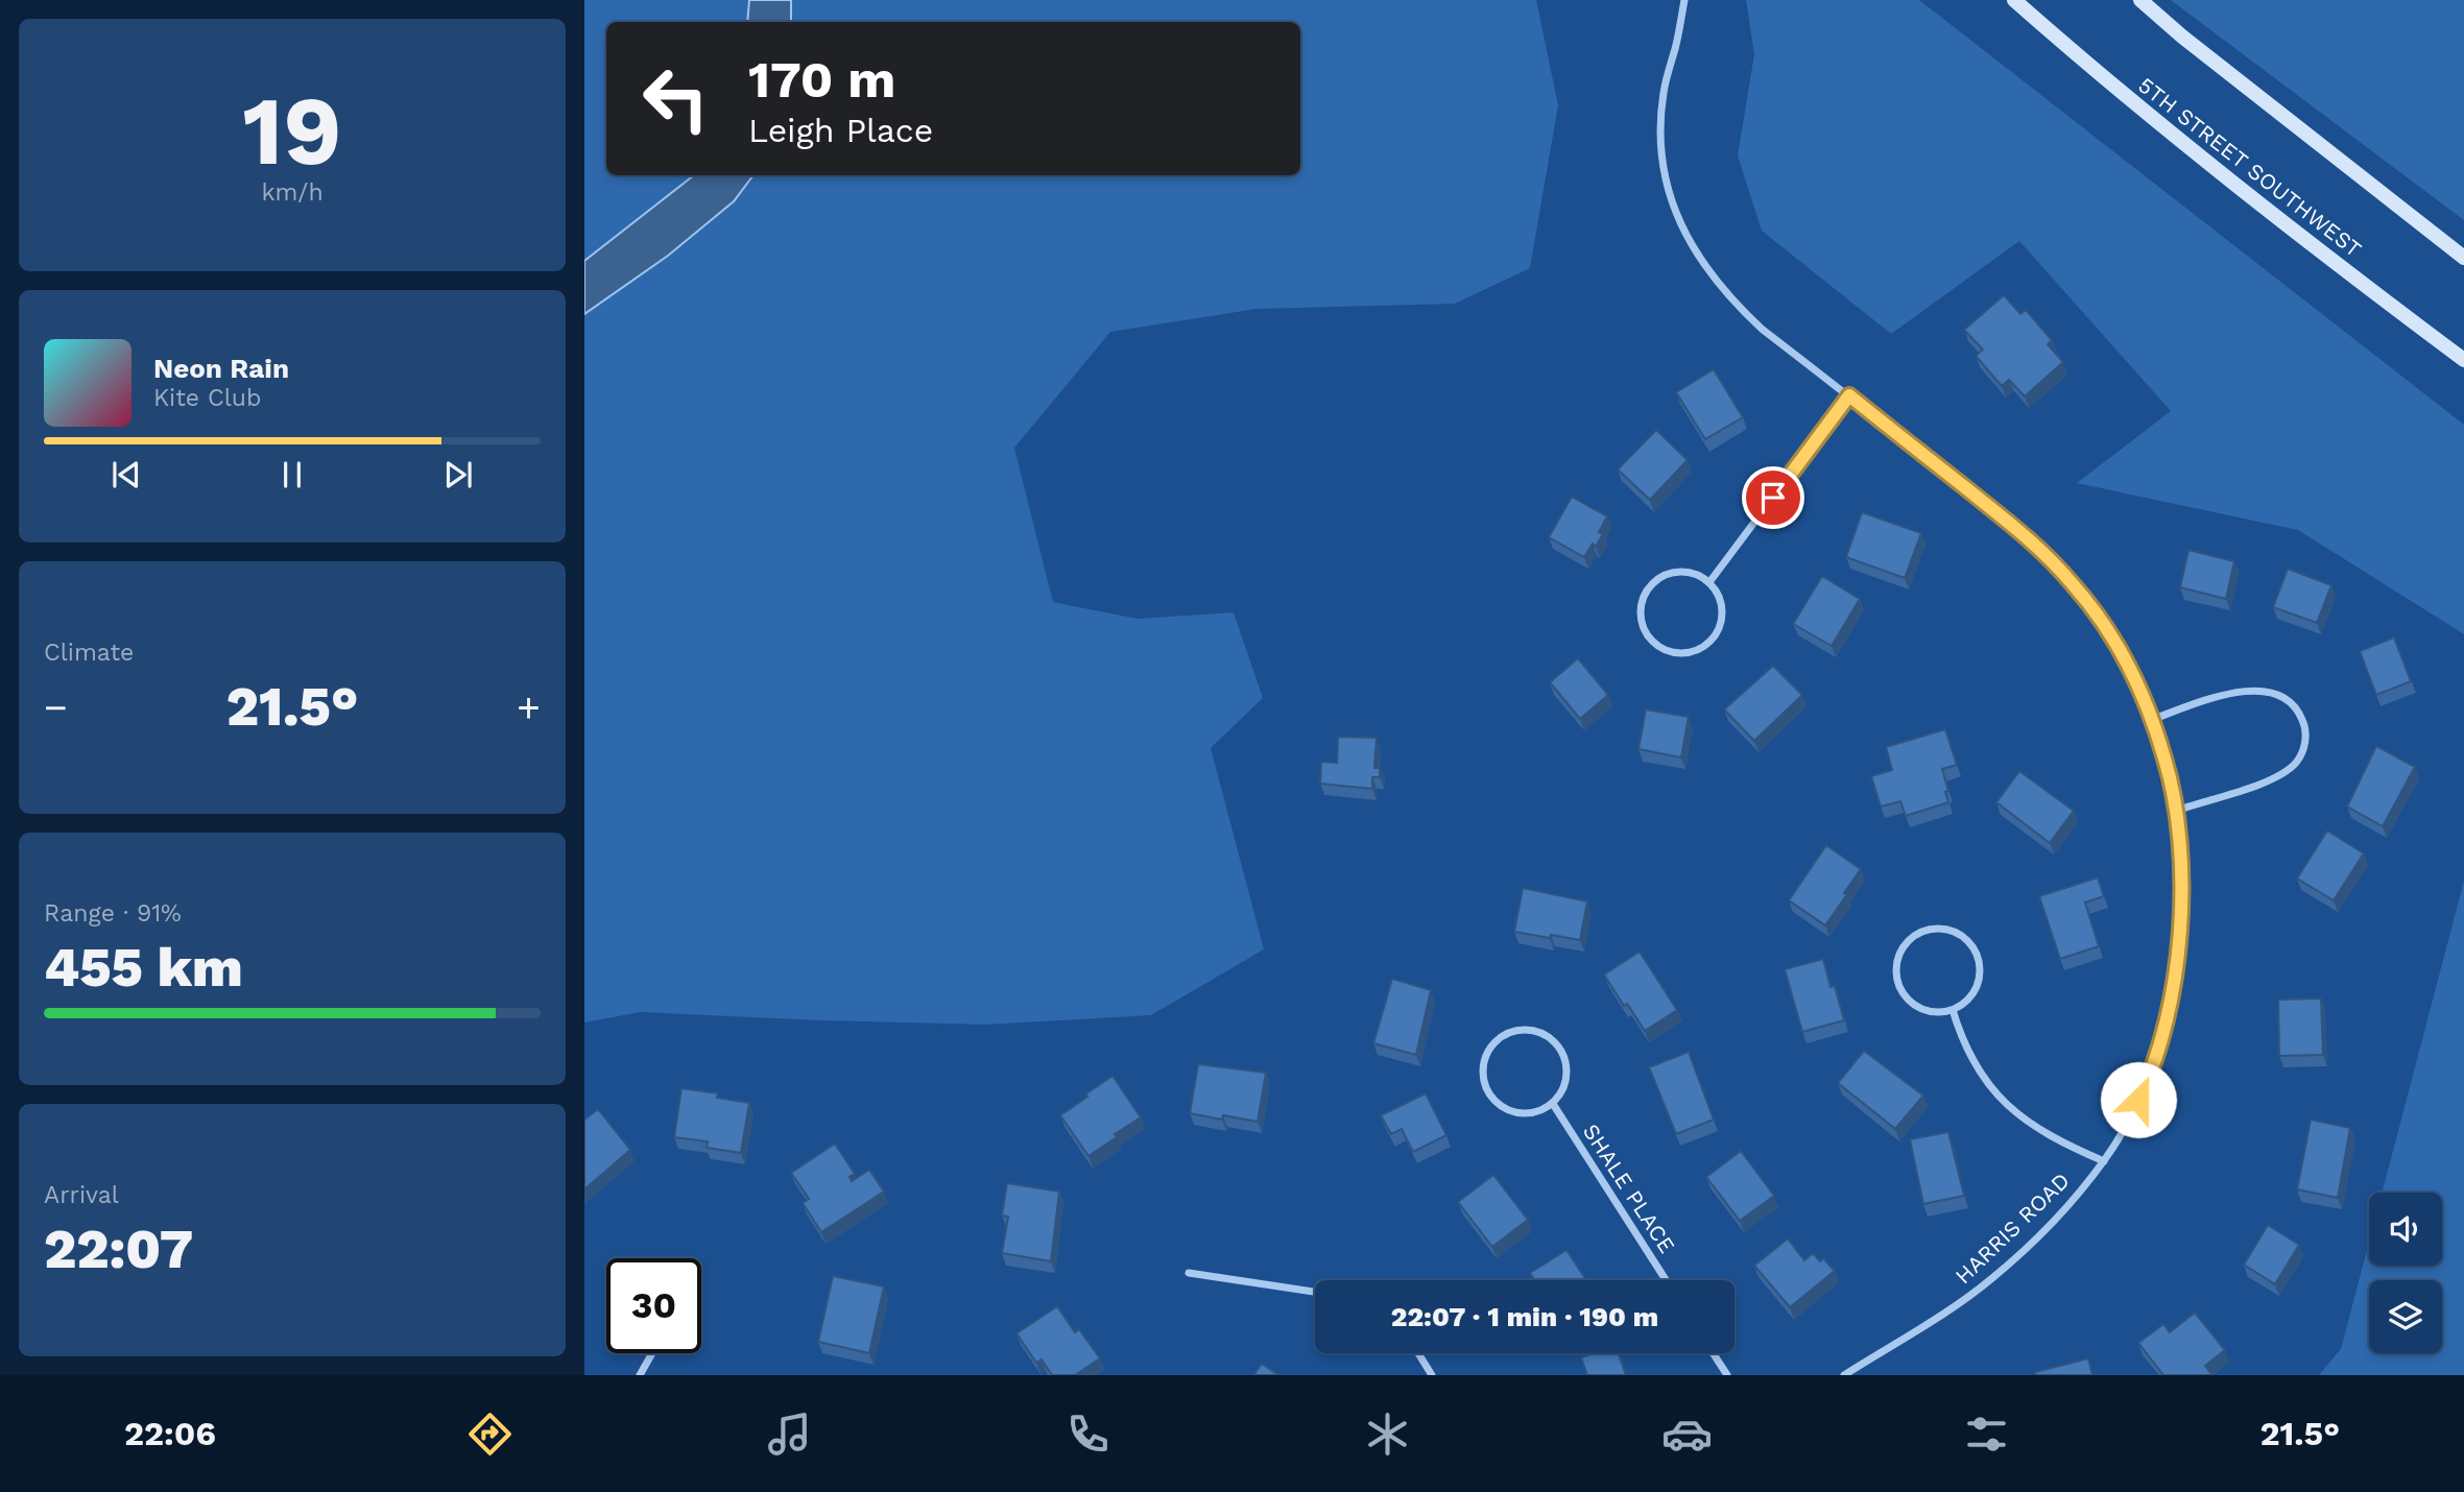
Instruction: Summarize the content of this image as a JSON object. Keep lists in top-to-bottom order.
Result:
{
  "streets": {
    "main road": ["5TH STREET SOUTHWEST"],
    "street": ["SHALE PLACE", "HARRIS ROAD"]
  },
  "page": {
    "tile": [
      ["19", "km/h"],
      "Climate",
      ["Range · 91%", "455 km"],
      ["Arrival", "22:07"]
    ],
    "turn": ["170 m", "Leigh Place"],
    "song": ["Neon Rain", "Kite Club"],
    "heat": ["−", "21.5°", "+"],
    "limit": "30",
    "trip": "22:07 · 1 min · 190 m",
    "tabs": ["22:06", "21.5°"]
  }
}
